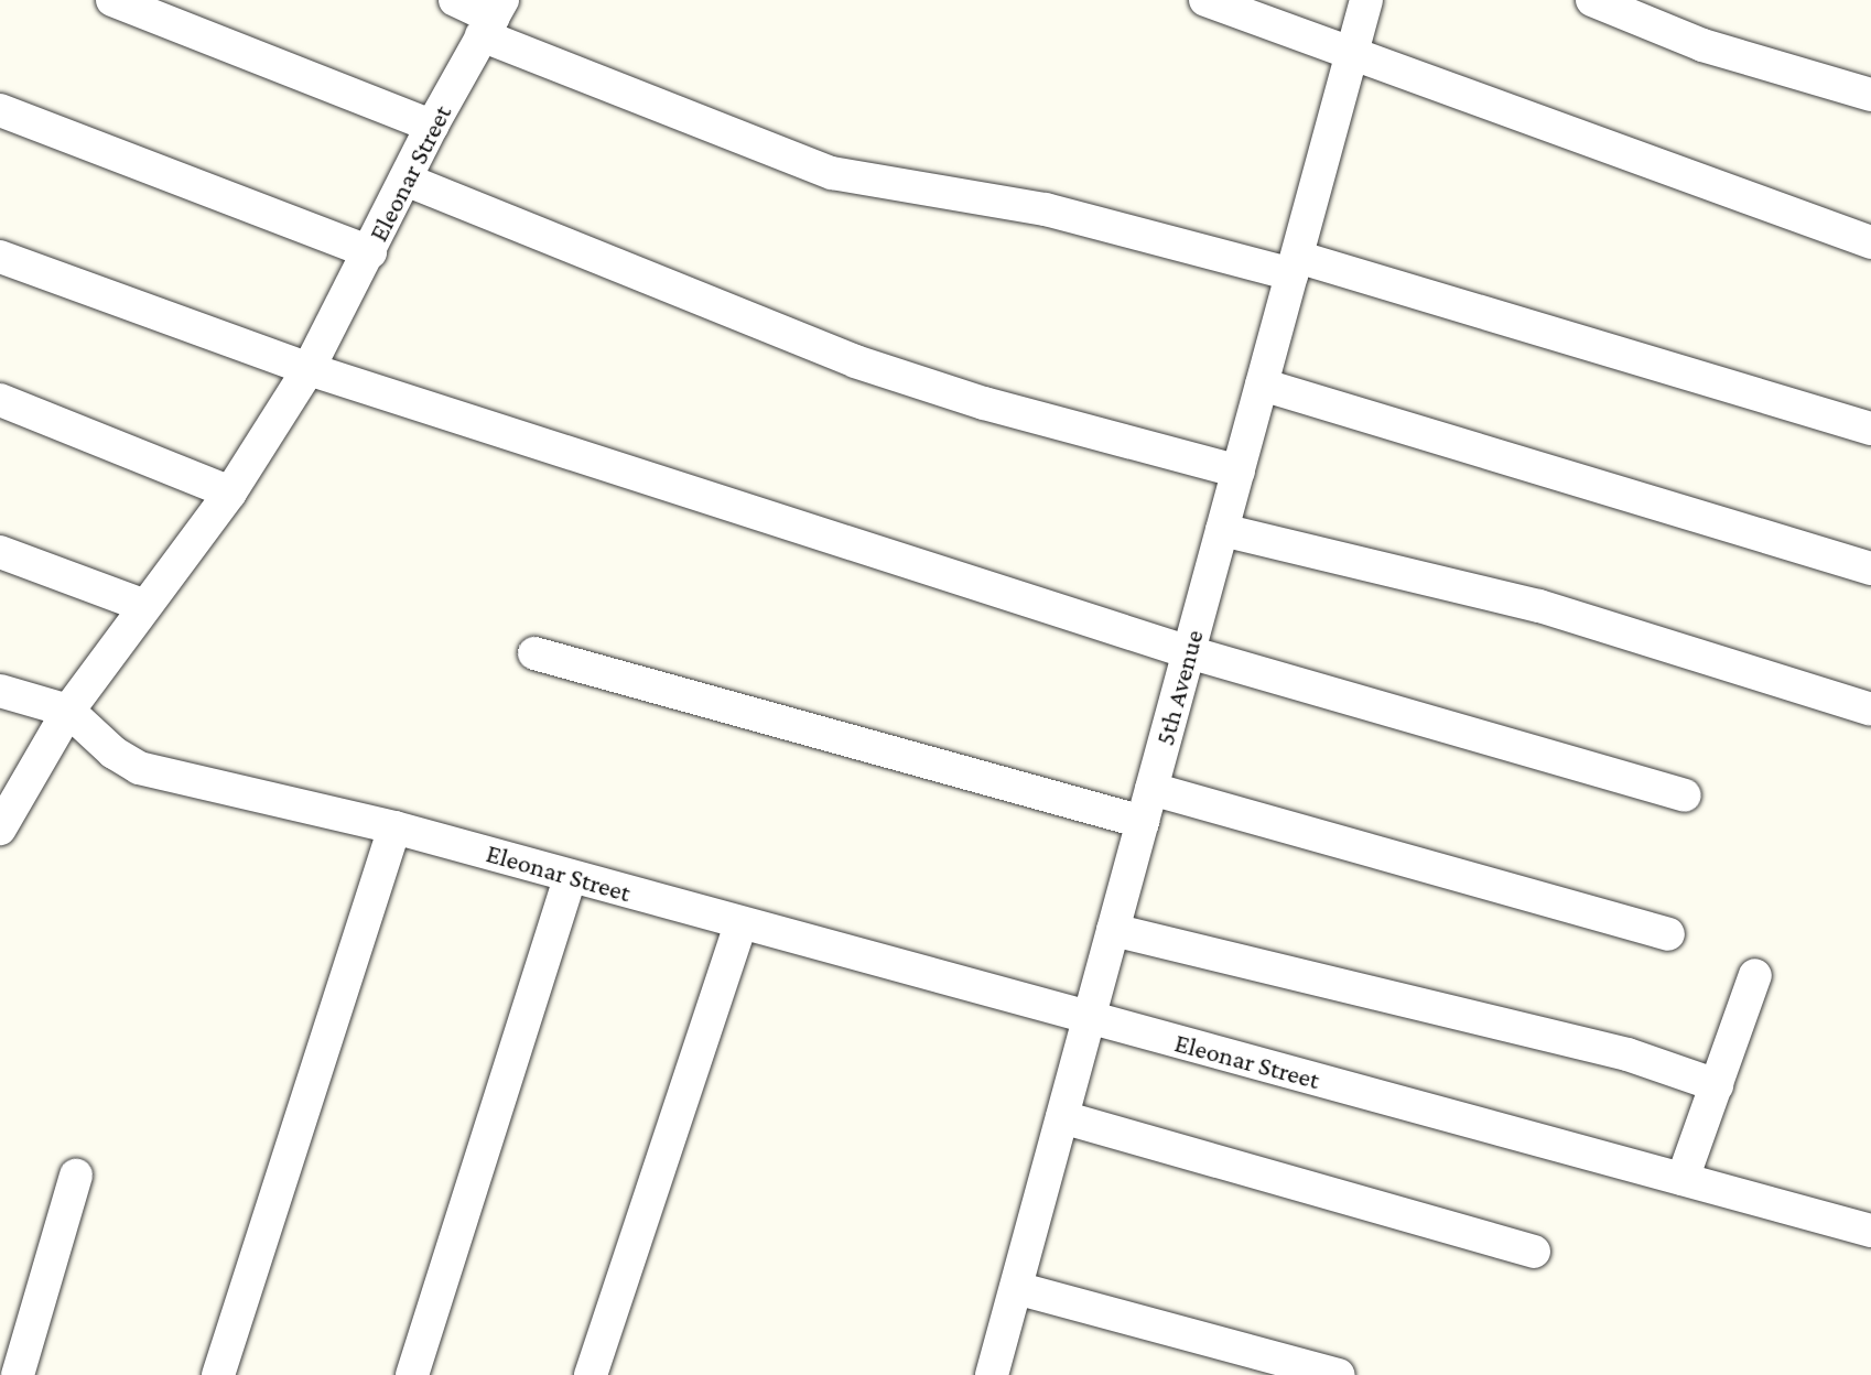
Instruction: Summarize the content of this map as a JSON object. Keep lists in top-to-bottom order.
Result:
{
  "streets": {
    "street": ["Eleonar Street", "5th Avenue"]
  },
  "crossings": [
    ["Eleonar Street", "5th Avenue"]
  ]
}
